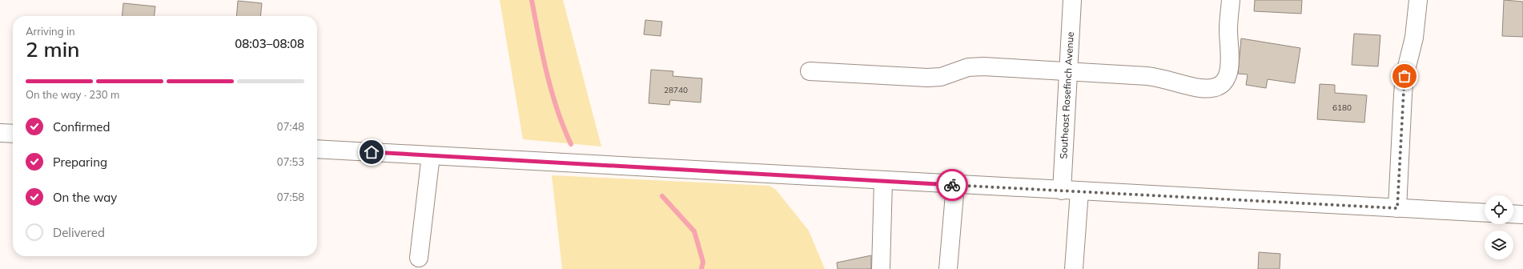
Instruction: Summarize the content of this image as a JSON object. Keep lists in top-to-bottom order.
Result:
{
  "streets": {
    "main road": ["Southeast Rosefinch Avenue"]
  },
  "house_numbers": ["28740", "6180"],
  "page": {
    "heading": ["2 min", "Arriving in", "08:03–08:08"],
    "bar": "On the way · 230 m",
    "list": [
      ["Confirmed", "07:48"],
      ["Preparing", "07:53"],
      ["On the way", "07:58"],
      "Delivered"
    ]
  }
}
